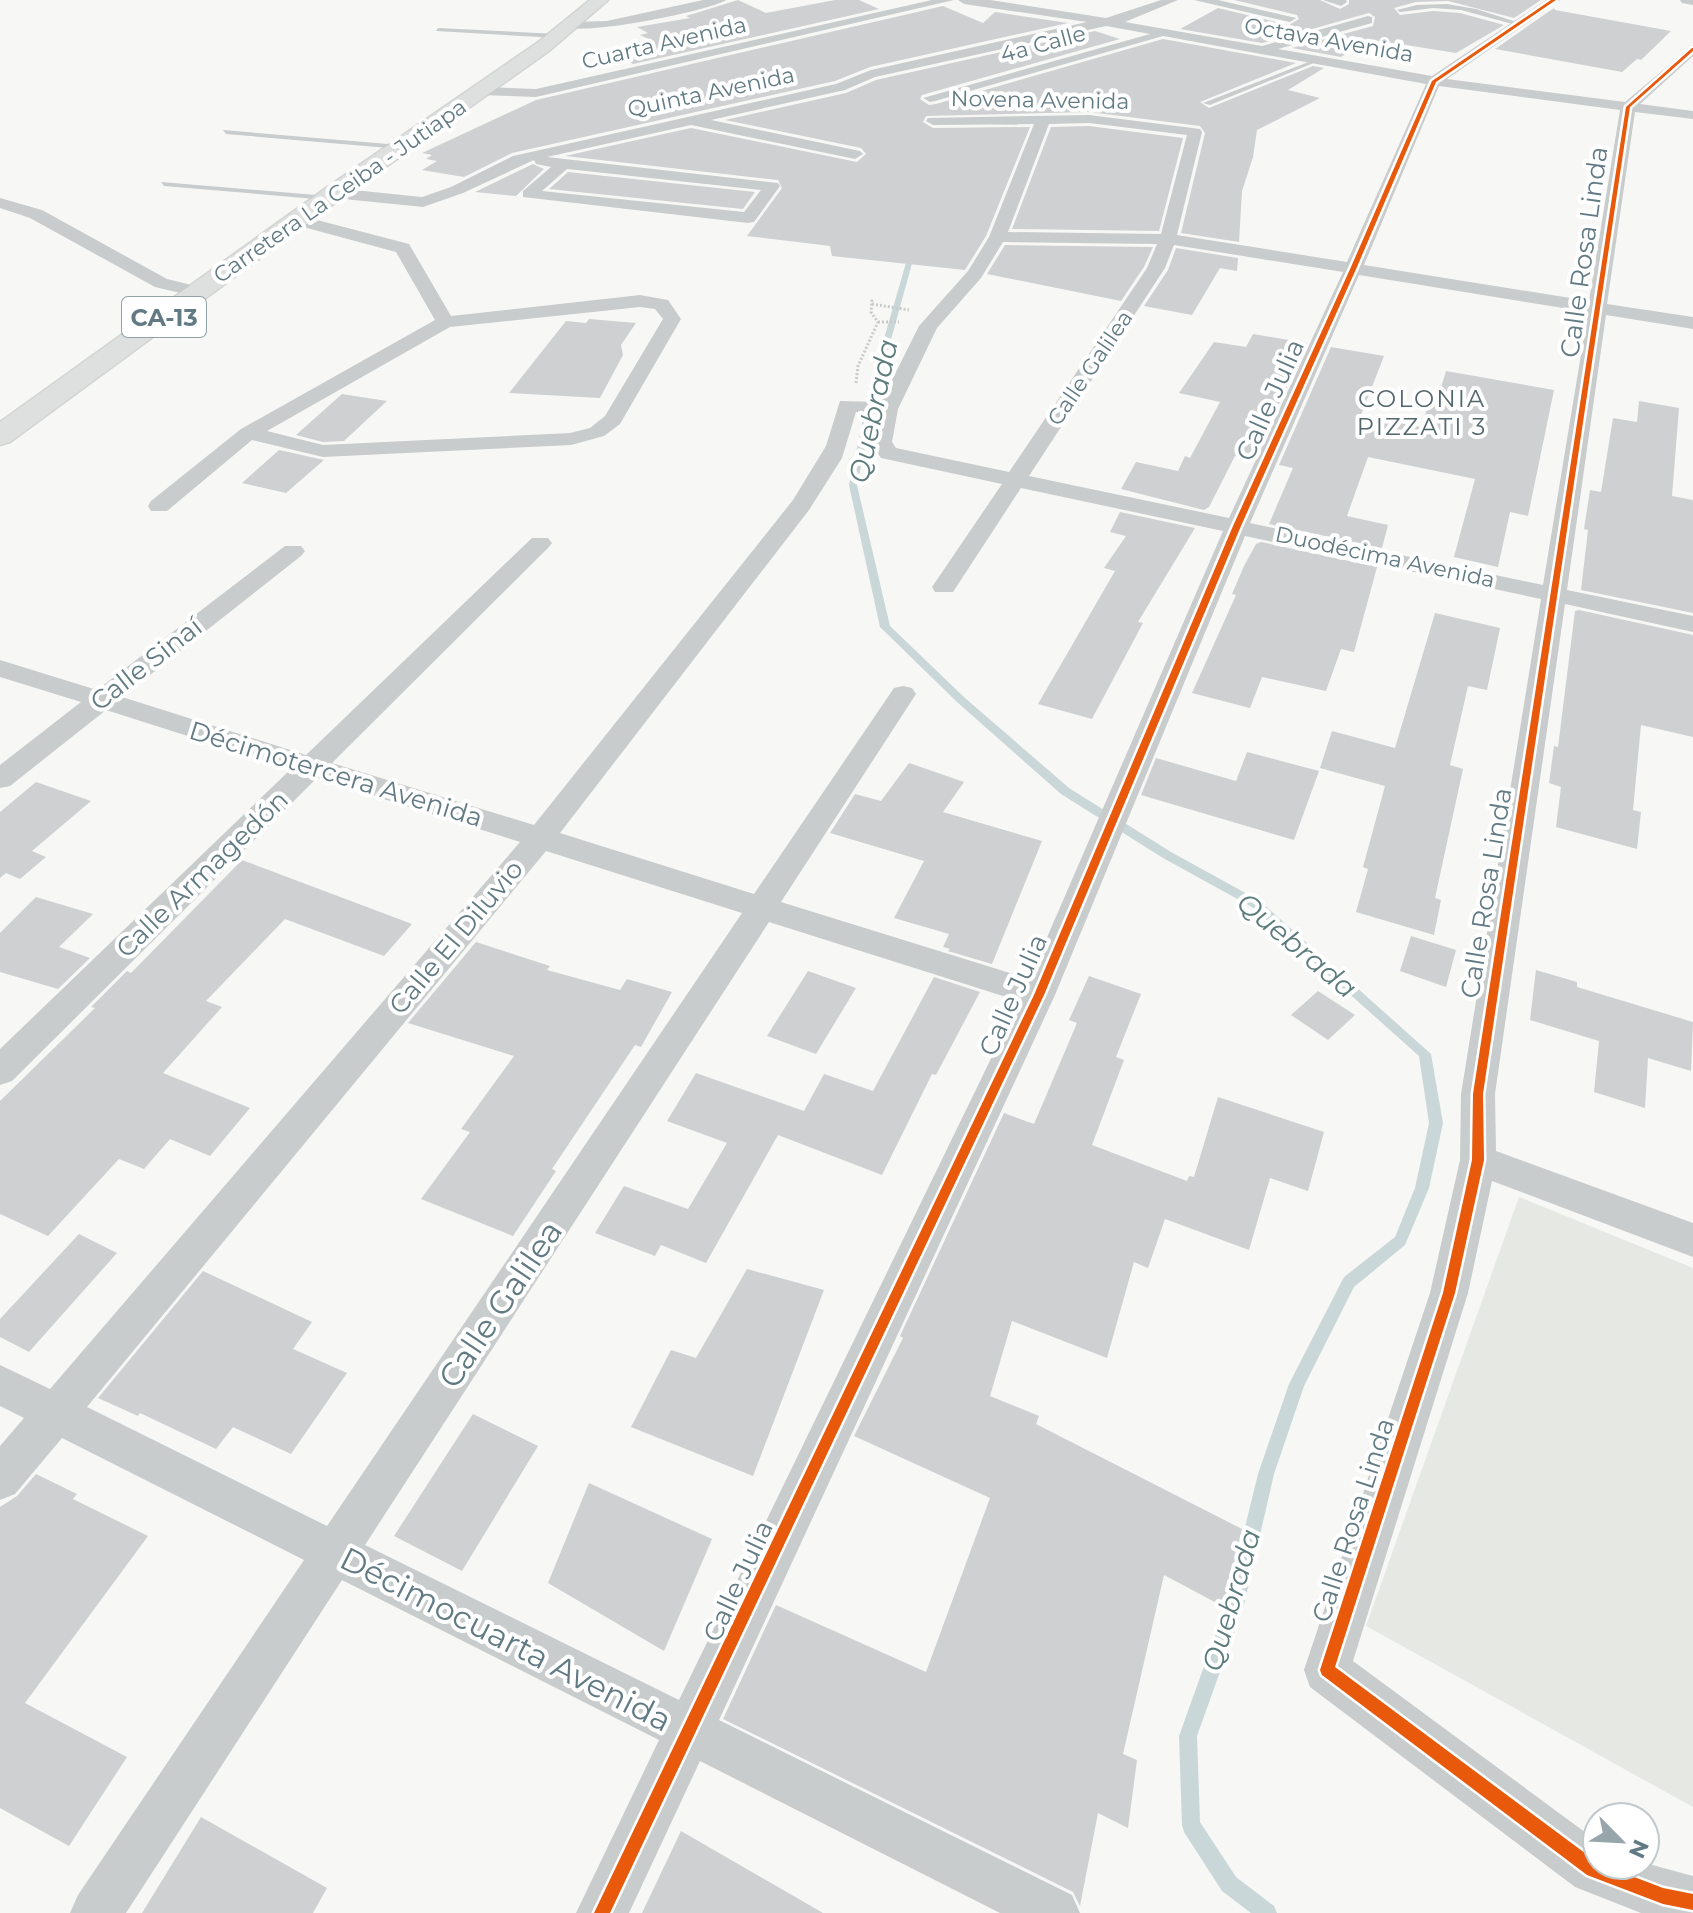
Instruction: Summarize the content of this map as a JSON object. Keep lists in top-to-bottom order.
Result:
{
  "streets": {
    "main road": ["Carretera La Ceiba - Jutiapa", "CA-13"],
    "street": [
      "Octava Avenida",
      "Cuarta Avenida",
      "4a Calle",
      "Quinta Avenida",
      "Novena Avenida",
      "Calle Rosa Linda",
      "Calle Galilea",
      "Calle Julia",
      "Duodécima Avenida",
      "Calle Sinaí",
      "Décimotercera Avenida",
      "Calle Armagedón",
      "Calle El Diluvio",
      "Décimocuarta Avenida"
    ]
  },
  "crossings": [
    ["Octava Avenida", "4a Calle"],
    ["Octava Avenida", "Quinta Avenida"],
    ["Octava Avenida", "Calle Rosa Linda"],
    ["Octava Avenida", "Calle Julia"],
    ["Cuarta Avenida", "Carretera La Ceiba - Jutiapa"],
    ["Quinta Avenida", "Carretera La Ceiba - Jutiapa"],
    ["Novena Avenida", "Calle Galilea"],
    ["Novena Avenida", "Calle El Diluvio"],
    ["Calle Rosa Linda", "Duodécima Avenida"],
    ["Calle Galilea", "Duodécima Avenida"],
    ["Calle Galilea", "Décimotercera Avenida"],
    ["Calle Galilea", "Décimocuarta Avenida"],
    ["Calle Julia", "Duodécima Avenida"],
    ["Calle Julia", "Décimotercera Avenida"],
    ["Calle Julia", "Décimocuarta Avenida"],
    ["Duodécima Avenida", "Calle El Diluvio"],
    ["Calle Sinaí", "Décimotercera Avenida"],
    ["Décimotercera Avenida", "Calle Armagedón"],
    ["Décimotercera Avenida", "Calle El Diluvio"],
    ["Calle El Diluvio", "Décimocuarta Avenida"]
  ],
  "districts": ["COLONIA PIZZATI 3"],
  "water": ["Quebrada"],
  "north": "bottom right"
}
